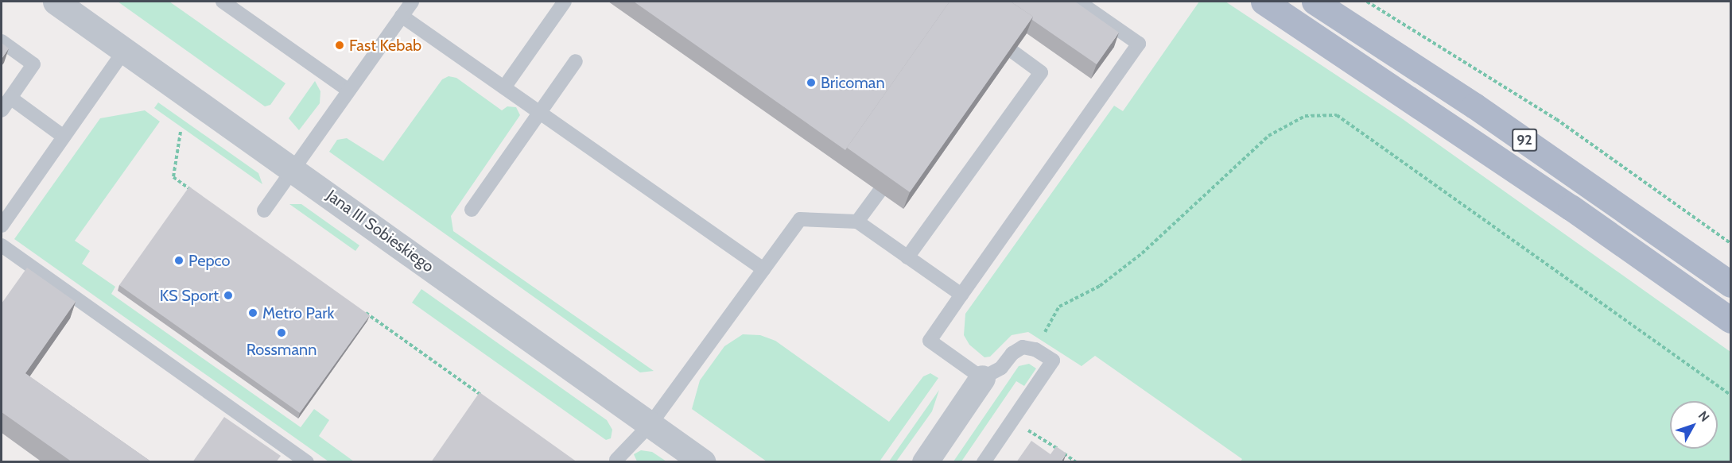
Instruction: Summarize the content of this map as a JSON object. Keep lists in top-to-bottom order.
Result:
{
  "streets": {
    "main road": ["92"],
    "street": ["Jana III Sobieskiego"]
  },
  "places": [
    "Fast Kebab",
    "Bricoman",
    "Pepco",
    "KS Sport",
    "Metro Park",
    "Rossmann"
  ],
  "north": "top right"
}
